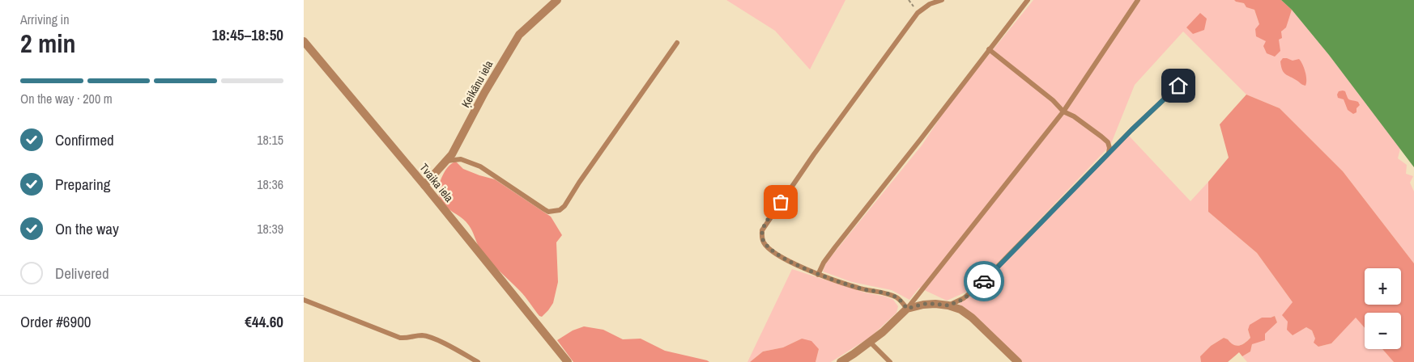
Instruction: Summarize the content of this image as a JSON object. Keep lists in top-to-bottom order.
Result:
{
  "streets": {
    "street": ["Ķeikānu iela", "Tvaika iela"]
  },
  "crossings": [
    ["Ķeikānu iela", "Tvaika iela"]
  ],
  "page": {
    "heading": ["2 min", "Arriving in", "18:45–18:50"],
    "panel": ["Order #6900", "€44.60"],
    "bar": "On the way · 200 m",
    "list": [
      ["Confirmed", "18:15"],
      ["Preparing", "18:36"],
      ["On the way", "18:39"],
      "Delivered"
    ],
    "map_buttons": ["+", "−"]
  }
}
